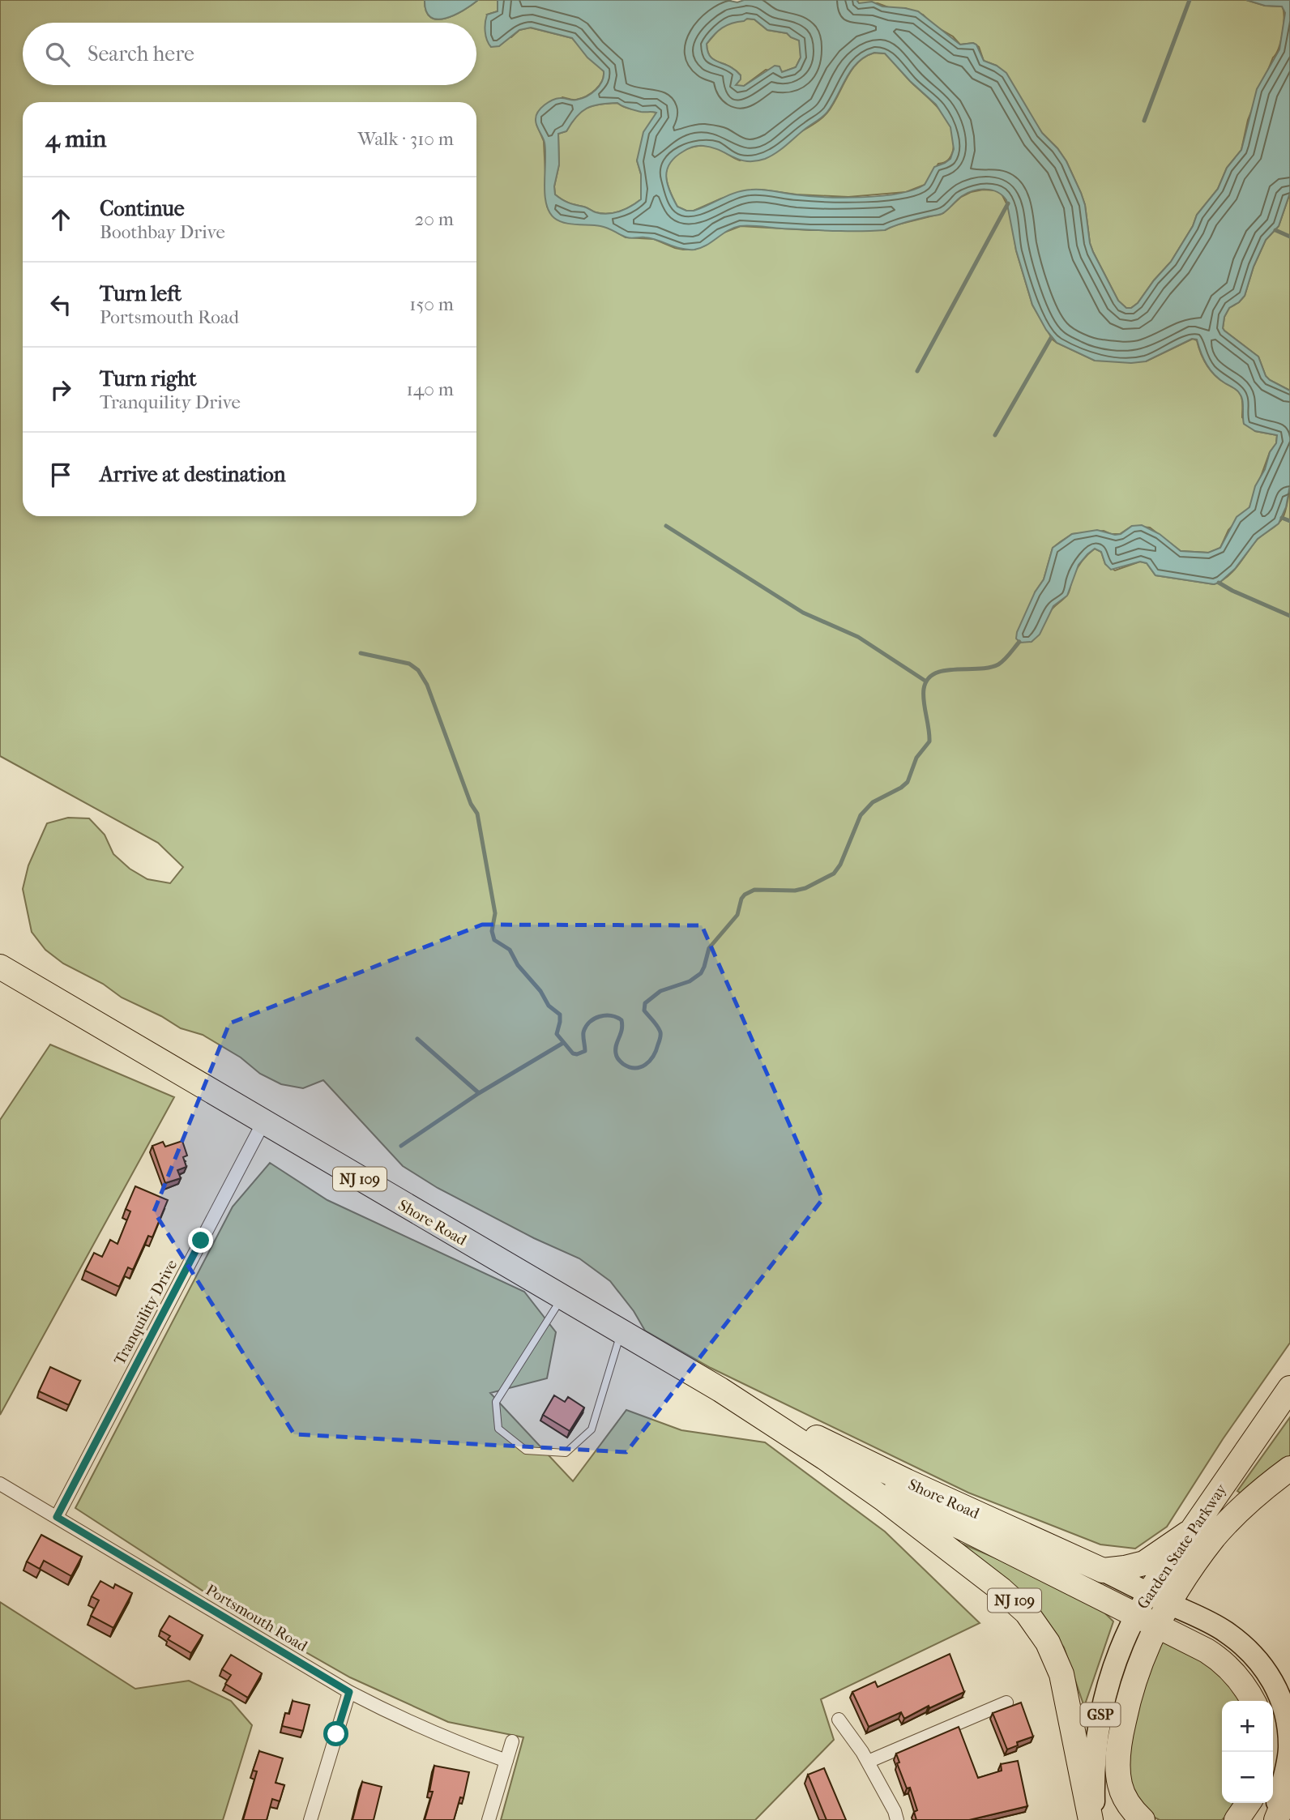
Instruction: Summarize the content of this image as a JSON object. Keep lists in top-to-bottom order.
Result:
{
  "streets": {
    "highway": [
      "NJ 109",
      "Shore Road",
      "Garden State Parkway",
      "GSP"
    ],
    "street": ["Tranquility Drive", "Portsmouth Road"]
  },
  "crossings": [
    ["NJ 109", "Shore Road"],
    ["NJ 109", "Garden State Parkway"],
    ["Shore Road", "Tranquility Drive"],
    ["Shore Road", "Garden State Parkway"],
    ["Tranquility Drive", "Portsmouth Road"]
  ],
  "page": {
    "search": "Search here",
    "heading": ["4 min", "Walk · 310 m"],
    "list": [
      ["Continue", "Boothbay Drive", "20 m"],
      ["Turn left", "Portsmouth Road", "150 m"],
      ["Turn right", "Tranquility Drive", "140 m"],
      "Arrive at destination"
    ],
    "map_buttons": ["+", "−"]
  }
}
